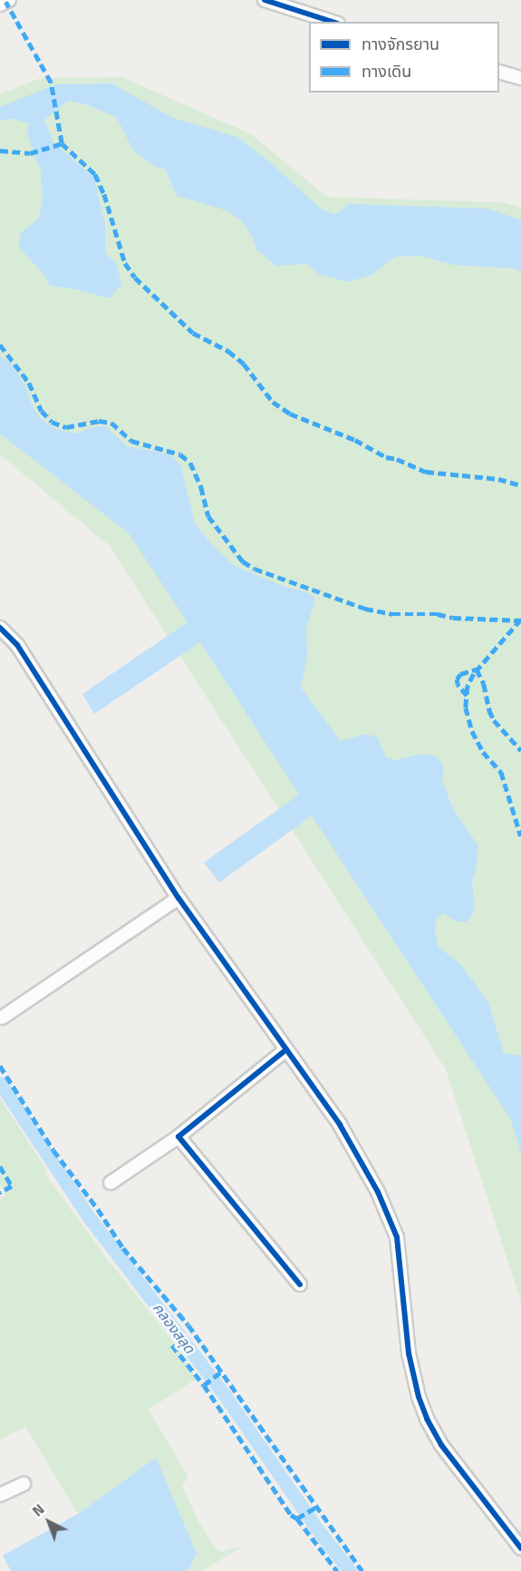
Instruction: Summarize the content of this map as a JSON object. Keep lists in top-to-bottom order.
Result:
{
  "water": ["คลองสลุด"],
  "legend": ["ทางจักรยาน", "ทางเดิน"],
  "north": "top left"
}
